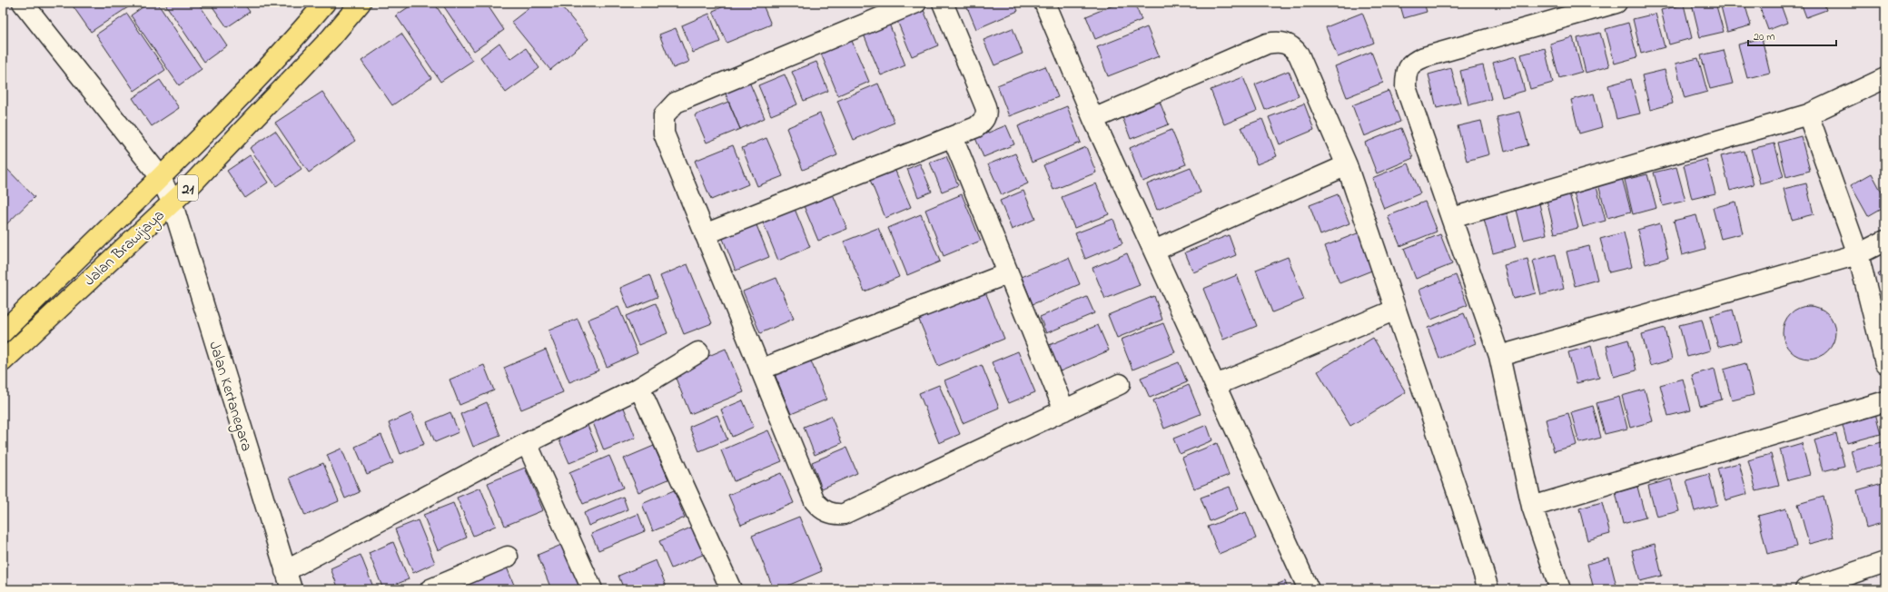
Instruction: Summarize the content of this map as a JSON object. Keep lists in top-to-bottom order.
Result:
{
  "streets": {
    "highway": ["21", "Jalan Brawijaya"],
    "street": ["Jalan Kertanegara"]
  },
  "crossings": [
    ["Jalan Brawijaya", "Jalan Kertanegara"]
  ],
  "scale_bar": "20 m"
}
